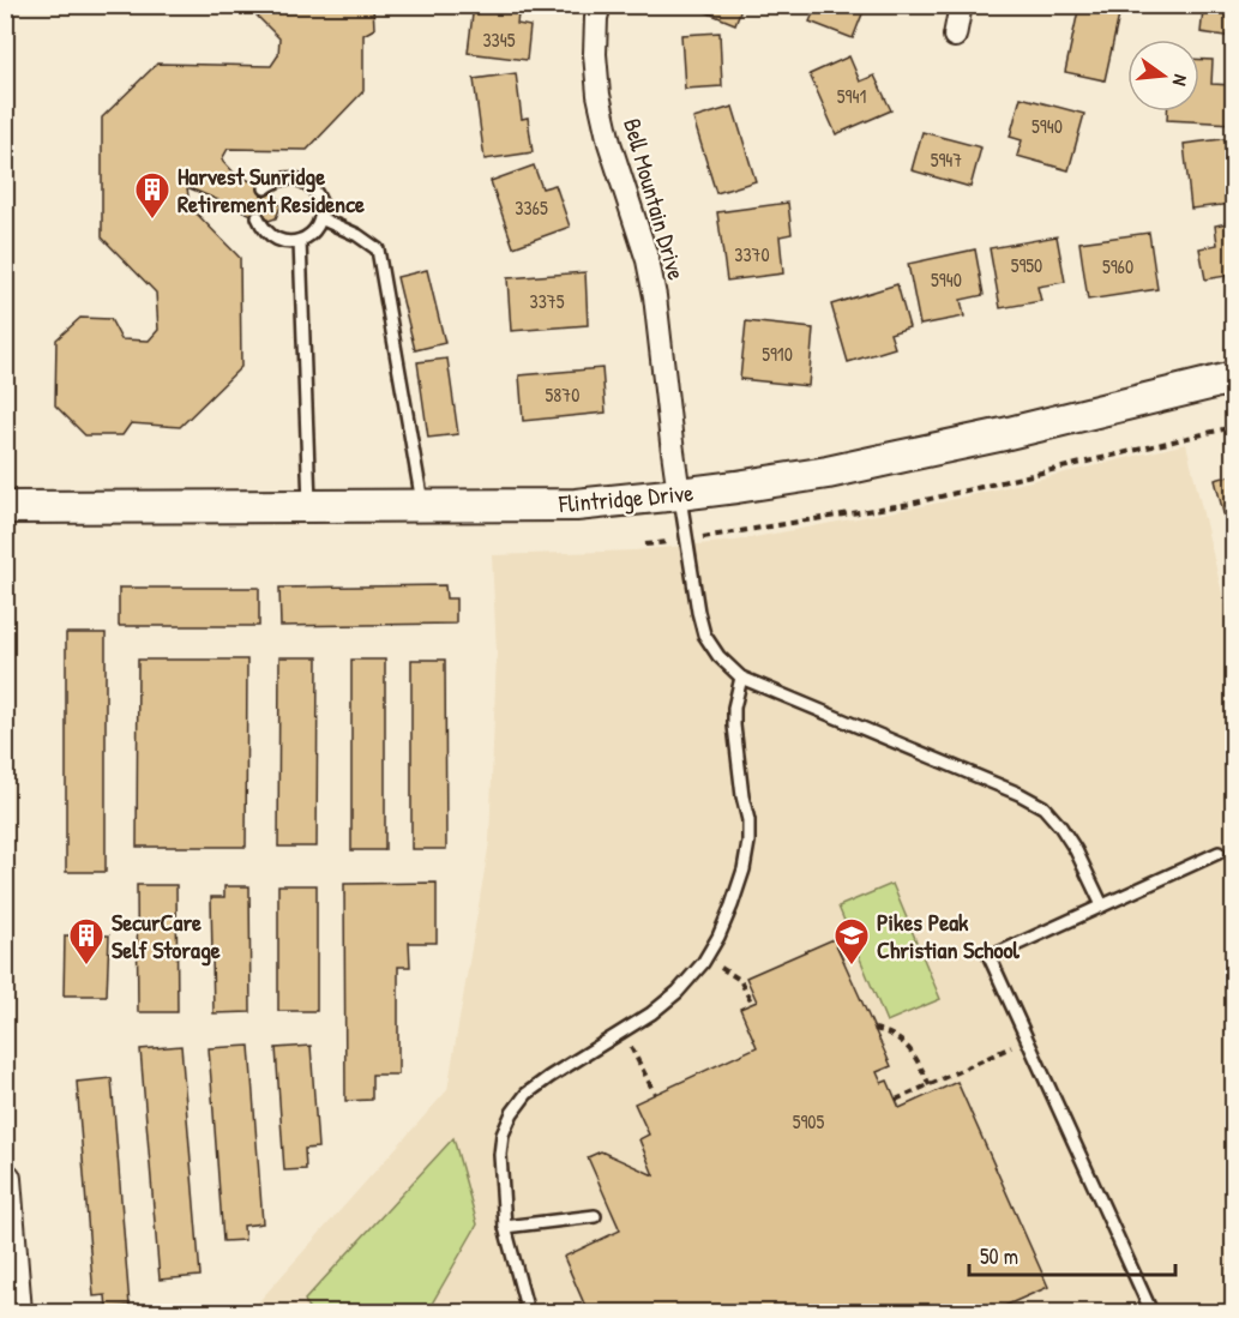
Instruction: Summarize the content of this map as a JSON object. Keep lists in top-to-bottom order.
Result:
{
  "streets": {
    "street": ["Bell Mountain Drive", "Flintridge Drive"]
  },
  "crossings": [
    ["Bell Mountain Drive", "Flintridge Drive"]
  ],
  "places": {
    "building": ["Harvest Sunridge Retirement Residence", "SecurCare Self Storage"],
    "school or university": ["Pikes Peak Christian School"]
  },
  "house_numbers": [
    "3345",
    "5941",
    "5940",
    "5947",
    "3365",
    "3370",
    "5950",
    "5960",
    "5940",
    "3375",
    "5910",
    "5870",
    "5905"
  ],
  "scale_bar": "50 m",
  "north": "right"
}
